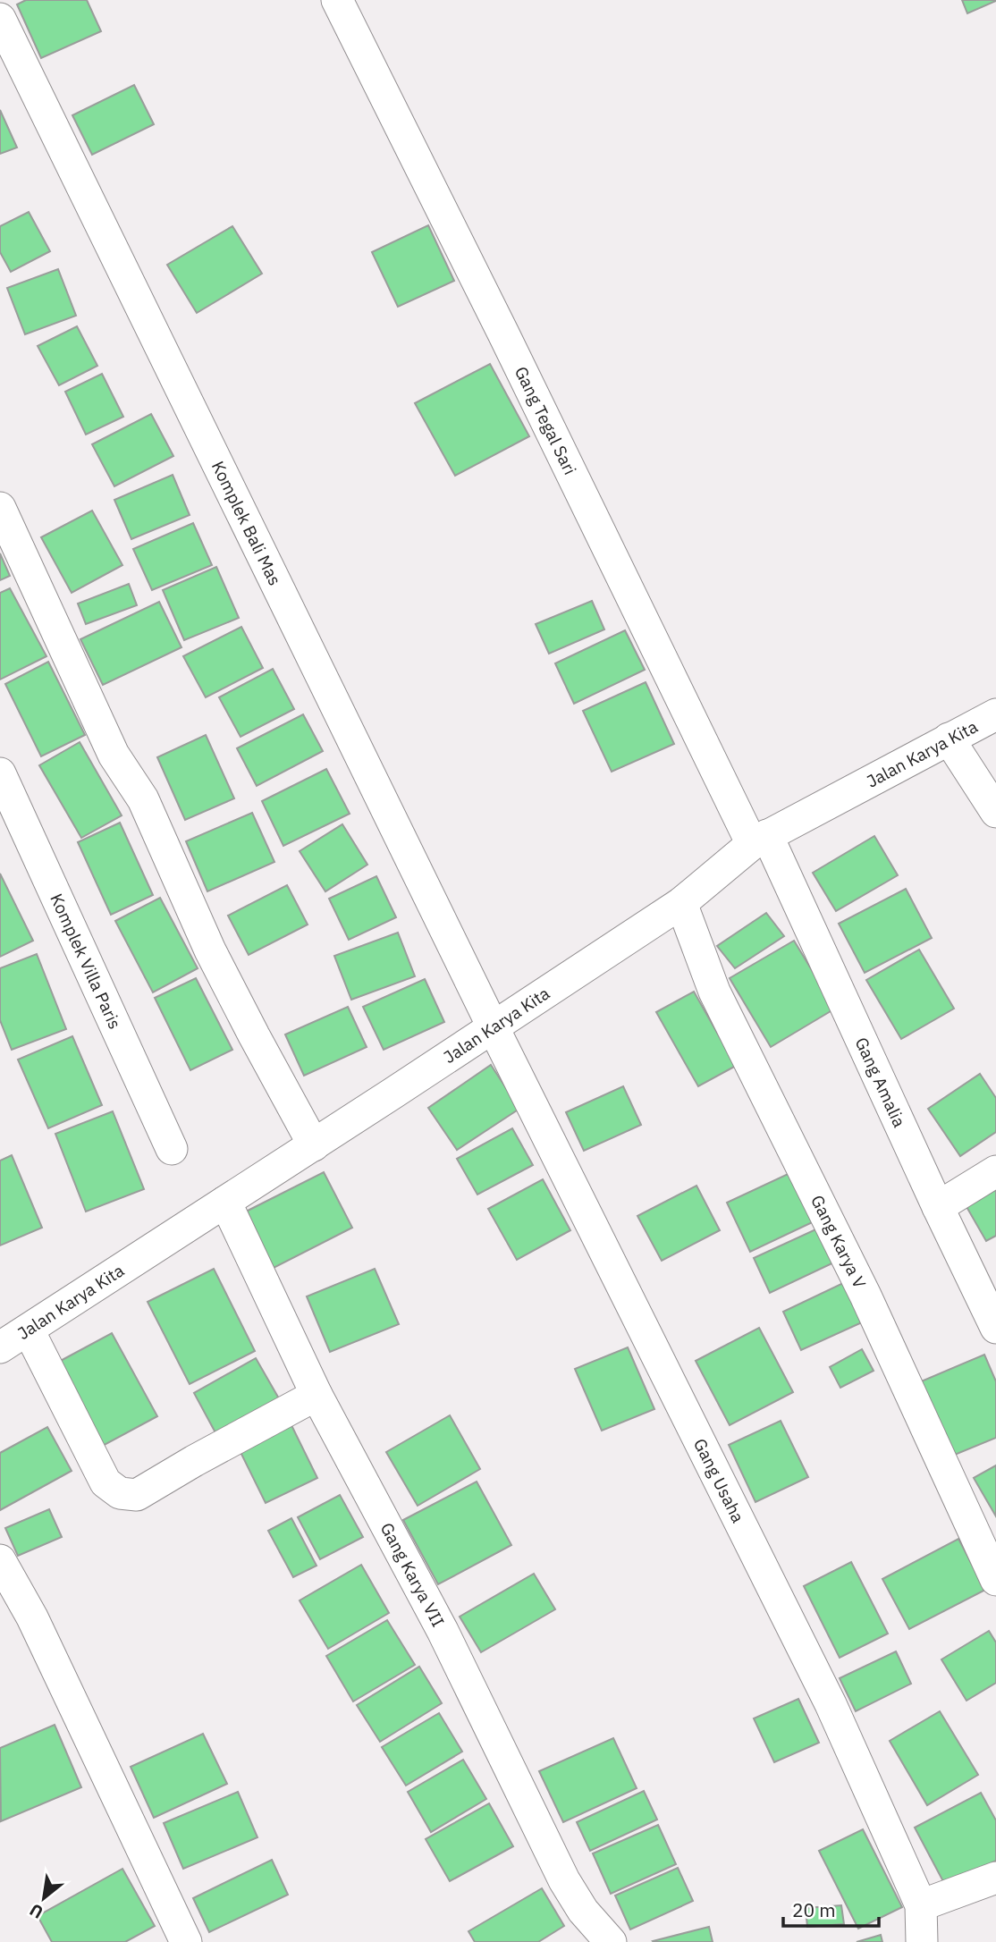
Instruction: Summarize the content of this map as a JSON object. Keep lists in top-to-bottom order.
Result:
{
  "streets": {
    "street": [
      "Gang Tegal Sari",
      "Komplek Bali Mas",
      "Jalan Karya Kita",
      "Komplek Villa Paris",
      "Gang Amalia",
      "Gang Karya V",
      "Gang Usaha",
      "Gang Karya VII"
    ]
  },
  "crossings": [
    ["Gang Tegal Sari", "Jalan Karya Kita"],
    ["Gang Tegal Sari", "Gang Amalia"],
    ["Komplek Bali Mas", "Jalan Karya Kita"],
    ["Komplek Bali Mas", "Gang Usaha"],
    ["Jalan Karya Kita", "Gang Amalia"],
    ["Jalan Karya Kita", "Gang Karya V"],
    ["Jalan Karya Kita", "Gang Usaha"],
    ["Jalan Karya Kita", "Gang Karya VII"]
  ],
  "scale_bar": "20 m",
  "north": "bottom left"
}
